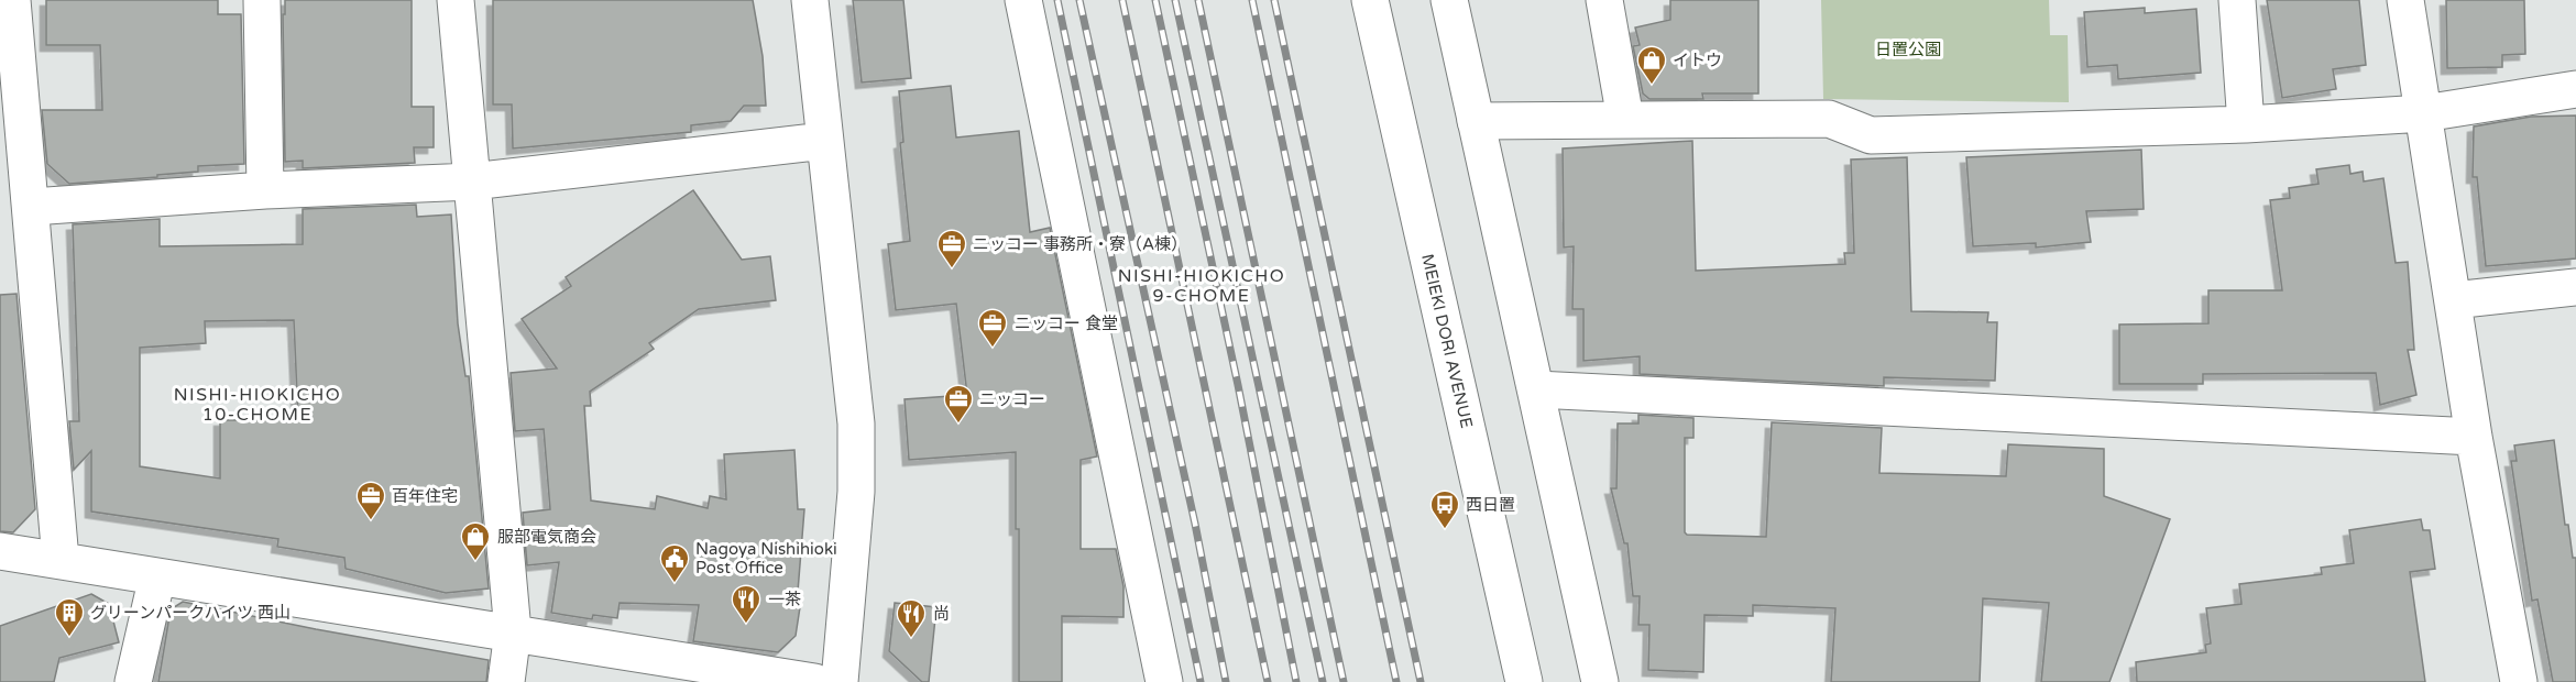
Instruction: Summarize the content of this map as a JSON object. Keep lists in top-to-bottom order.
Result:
{
  "streets": {
    "street": ["MEIEKI DORI AVENUE"]
  },
  "districts": ["NISHI-HIOKICHO 9-CHOME", "NISHI-HIOKICHO 10-CHOME"],
  "parks": ["日置公園"],
  "places": {
    "shop": ["イトウ", "服部電気商会"],
    "office": [
      "ニッコー 事務所・寮（A棟）",
      "ニッコー 食堂",
      "ニッコー",
      "百年住宅"
    ],
    "bus stop": ["西日置"],
    "public building": ["Nagoya Nishihioki Post Office"],
    "restaurant": ["一茶", "尚"],
    "building": ["グリーンパークハイツ 西山"]
  }
}
